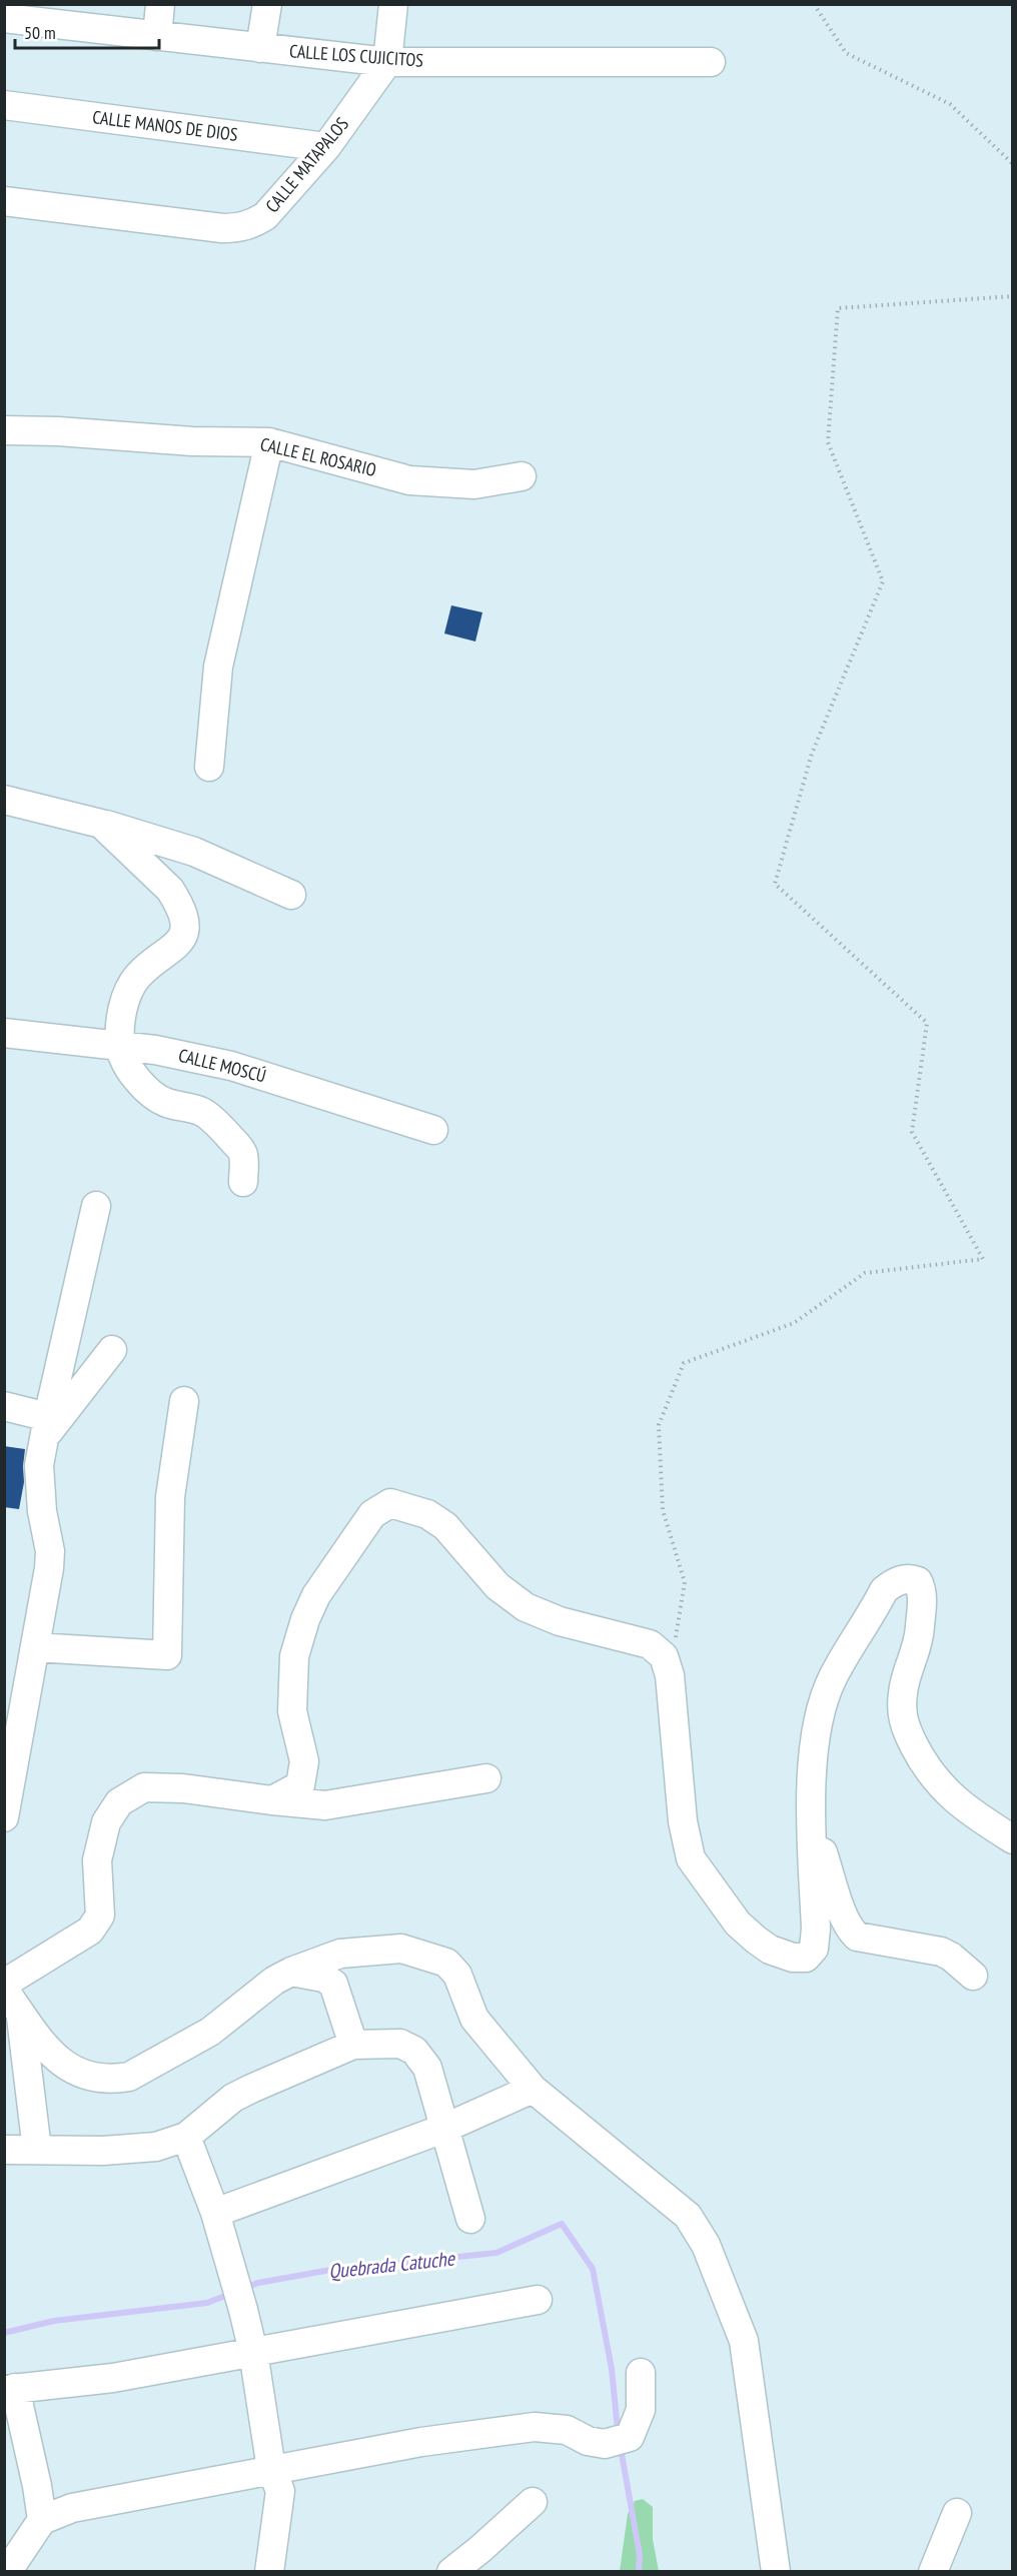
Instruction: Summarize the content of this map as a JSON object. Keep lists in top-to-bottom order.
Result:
{
  "streets": {
    "street": [
      "CALLE LOS CUJICITOS",
      "CALLE MANOS DE DIOS",
      "CALLE MATAPALOS",
      "CALLE EL ROSARIO",
      "CALLE MOSCÚ"
    ]
  },
  "crossings": [
    ["CALLE LOS CUJICITOS", "CALLE MATAPALOS"],
    ["CALLE MANOS DE DIOS", "CALLE MATAPALOS"]
  ],
  "water": ["Quebrada Catuche"],
  "scale_bar": "50 m"
}
